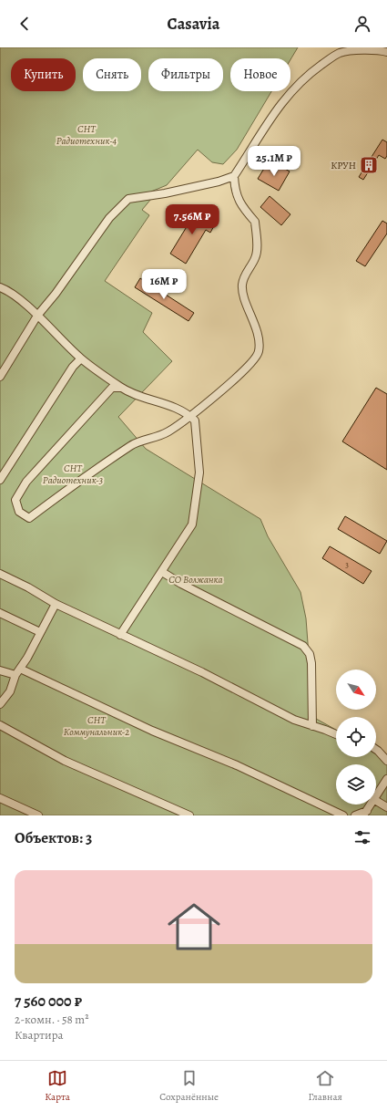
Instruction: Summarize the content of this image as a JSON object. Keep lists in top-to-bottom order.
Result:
{
  "parks": [
    "СНТ Радиотехник-4",
    "СНТ Радиотехник-3",
    "СО Волжанка",
    "СНТ Коммунальник-2"
  ],
  "places": {
    "building": ["КРУН"]
  },
  "house_numbers": ["3"],
  "north": "bottom right",
  "page": {
    "header": "Casavia",
    "chip": [
      "Купить",
      "Снять",
      "Фильтры",
      "Новое"
    ],
    "price": ["25.1M ₽", "7.56M ₽", "16M ₽"],
    "heading": "Объектов: 3",
    "list": [
      {
        "name": "7 560 000 ₽",
        "note": "2-комн. · 58 m² · Квартира"
      }
    ],
    "tabs": ["Карта", "Сохранённые", "Главная"]
  }
}
